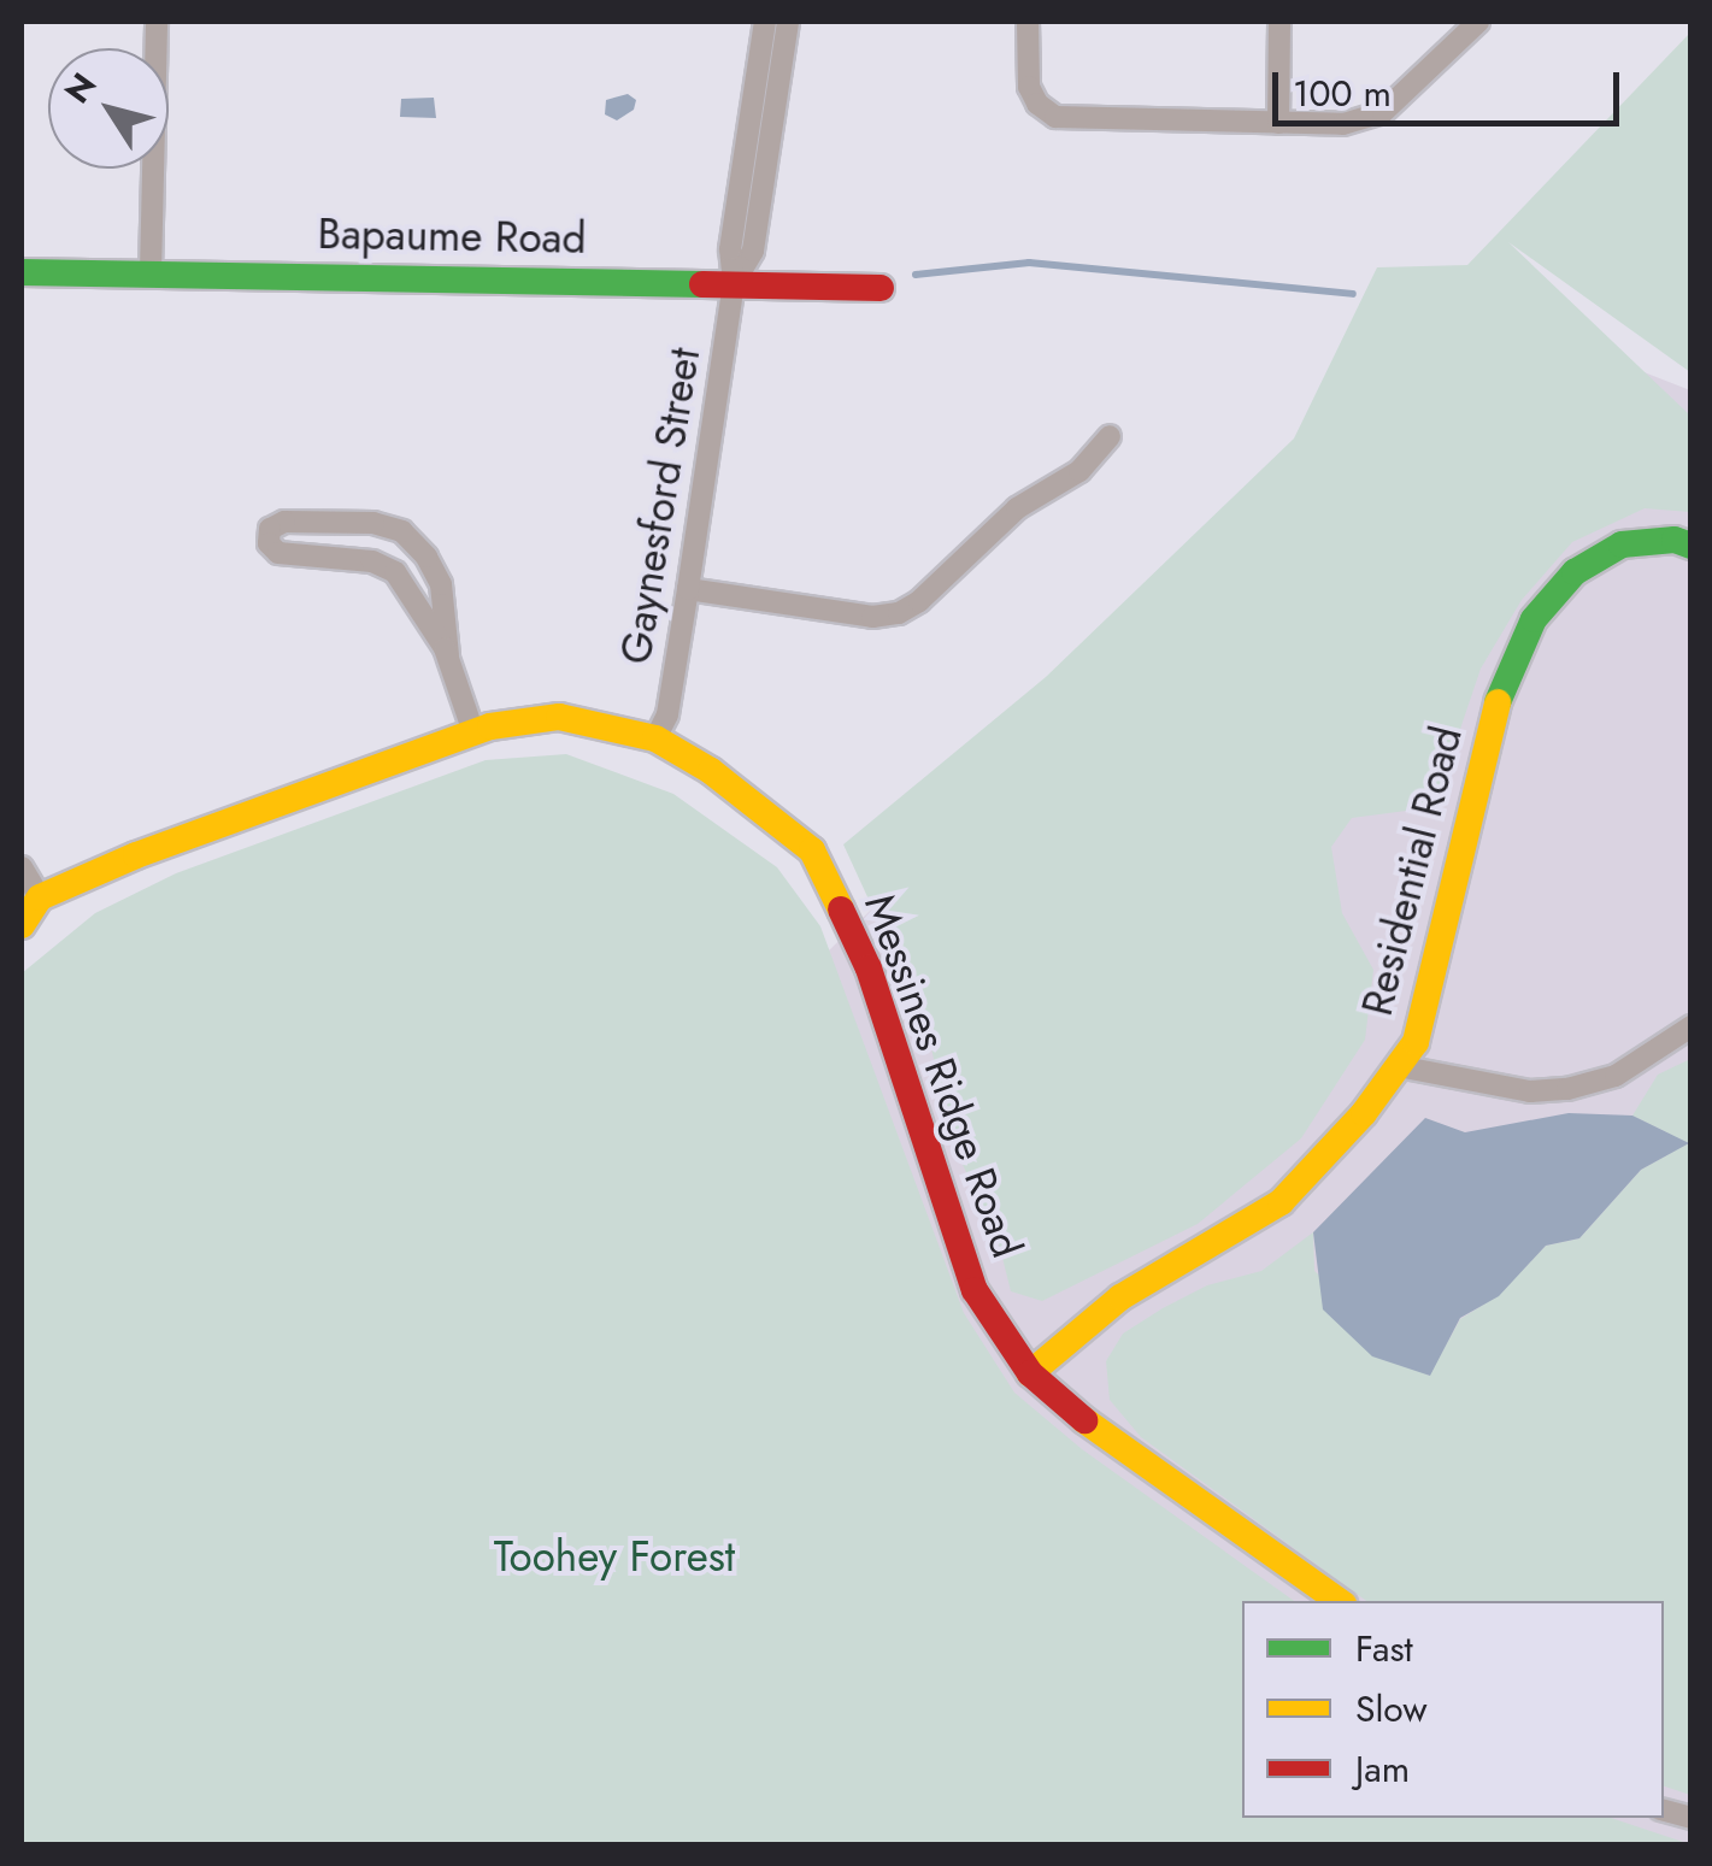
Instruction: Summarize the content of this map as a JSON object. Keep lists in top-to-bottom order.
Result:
{
  "streets": {
    "street": [
      "Bapaume Road",
      "Gaynesford Street",
      "Residential Road",
      "Messines Ridge Road"
    ]
  },
  "crossings": [
    ["Bapaume Road", "Gaynesford Street"],
    ["Gaynesford Street", "Messines Ridge Road"],
    ["Residential Road", "Messines Ridge Road"]
  ],
  "parks": ["Toohey Forest"],
  "legend": ["Fast", "Slow", "Jam"],
  "scale_bar": "100 m",
  "north": "top left"
}
